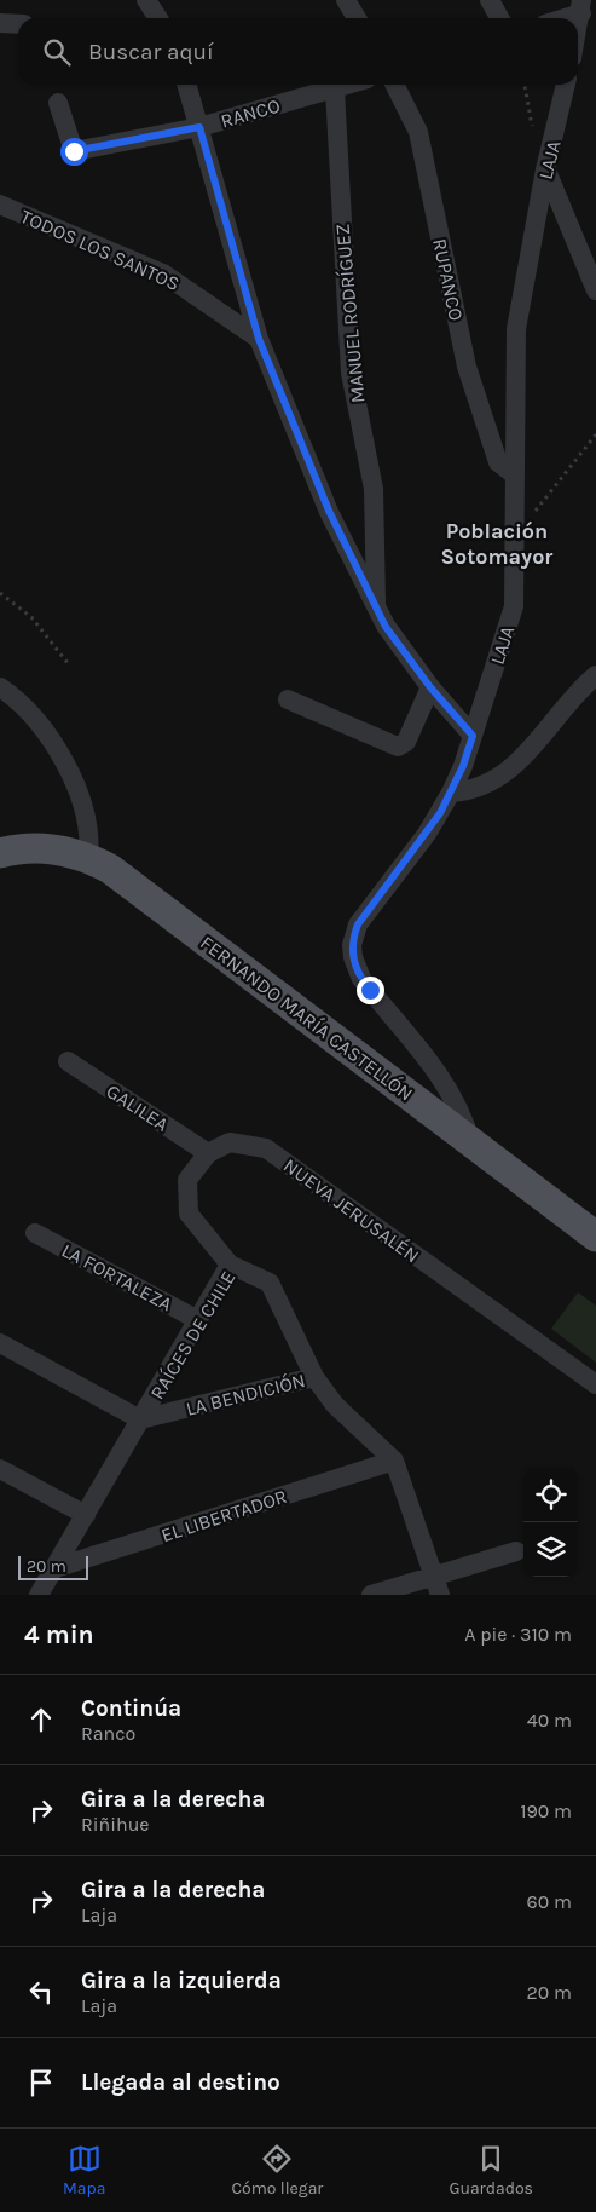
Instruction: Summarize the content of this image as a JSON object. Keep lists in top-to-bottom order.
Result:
{
  "streets": {
    "main road": ["FERNANDO MARÍA CASTELLÓN"],
    "street": [
      "RANCO",
      "LAJA",
      "TODOS LOS SANTOS",
      "RUPANCO",
      "MANUEL RODRÍGUEZ",
      "GALILEA",
      "NUEVA JERUSALÉN",
      "LA FORTALEZA",
      "RAÍCES DE CHILE",
      "LA BENDICIÓN",
      "EL LIBERTADOR"
    ]
  },
  "crossings": [
    ["RANCO", "MANUEL RODRÍGUEZ"],
    ["LAJA", "RUPANCO"],
    ["LAJA", "FERNANDO MARÍA CASTELLÓN"],
    ["GALILEA", "NUEVA JERUSALÉN"],
    ["LA FORTALEZA", "RAÍCES DE CHILE"],
    ["RAÍCES DE CHILE", "LA BENDICIÓN"],
    ["RAÍCES DE CHILE", "EL LIBERTADOR"]
  ],
  "districts": ["Población Sotomayor"],
  "scale_bar": "20 m",
  "page": {
    "search": "Buscar aquí",
    "scale": "20 m",
    "heading": ["4 min", "A pie · 310 m"],
    "list": [
      ["Continúa", "Ranco", "40 m"],
      ["Gira a la derecha", "Riñihue", "190 m"],
      ["Gira a la derecha", "Laja", "60 m"],
      ["Gira a la izquierda", "Laja", "20 m"],
      "Llegada al destino"
    ],
    "nav": ["Mapa", "Cómo llegar", "Guardados"]
  }
}
